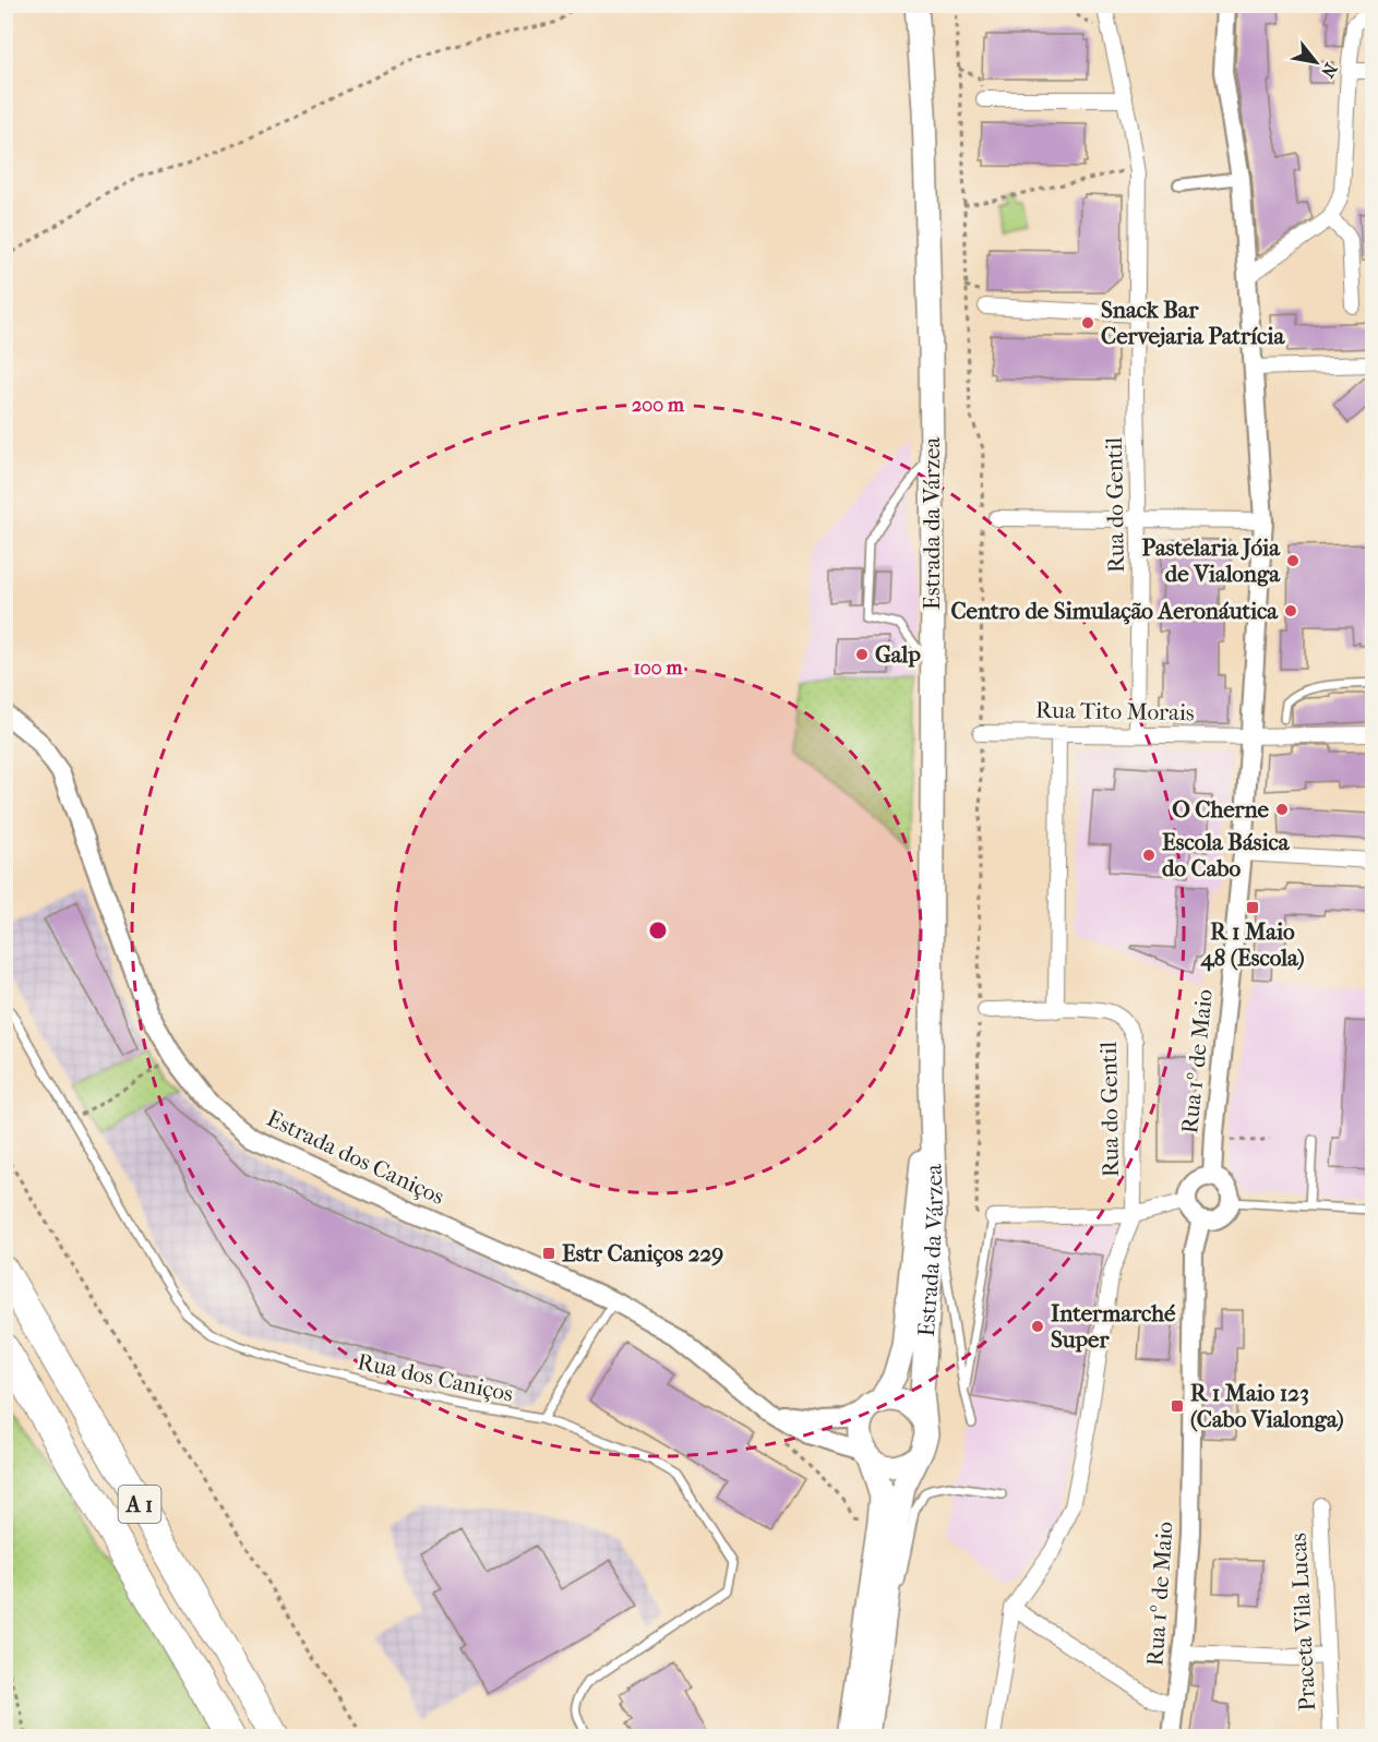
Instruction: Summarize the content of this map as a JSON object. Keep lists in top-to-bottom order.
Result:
{
  "streets": {
    "highway": ["A 1"],
    "main road": ["Estrada da Várzea"],
    "street": [
      "Rua do Gentil",
      "Rua Tito Morais",
      "Rua 1º de Maio",
      "Estrada dos Caniços",
      "Praceta Vila Lucas"
    ],
    "lane": ["Rua dos Caniços"]
  },
  "crossings": [
    ["Rua do Gentil", "Rua Tito Morais"],
    ["Estrada da Várzea", "Estrada dos Caniços"],
    ["Rua Tito Morais", "Rua 1º de Maio"]
  ],
  "places": {
    "other": [
      "Snack Bar Cervejaria Patrícia",
      "Pastelaria Jóia de Vialonga",
      "Centro de Simulação Aeronáutica",
      "Galp",
      "O Cherne",
      "Escola Básica do Cabo",
      "Intermarché Super"
    ],
    "transit": ["R 1 Maio 48 (Escola)", "Estr Caniços 229", "R 1 Maio 123 (Cabo Vialonga)"]
  },
  "north": "bottom right",
  "rings": ["200 m", "100 m"]
}
